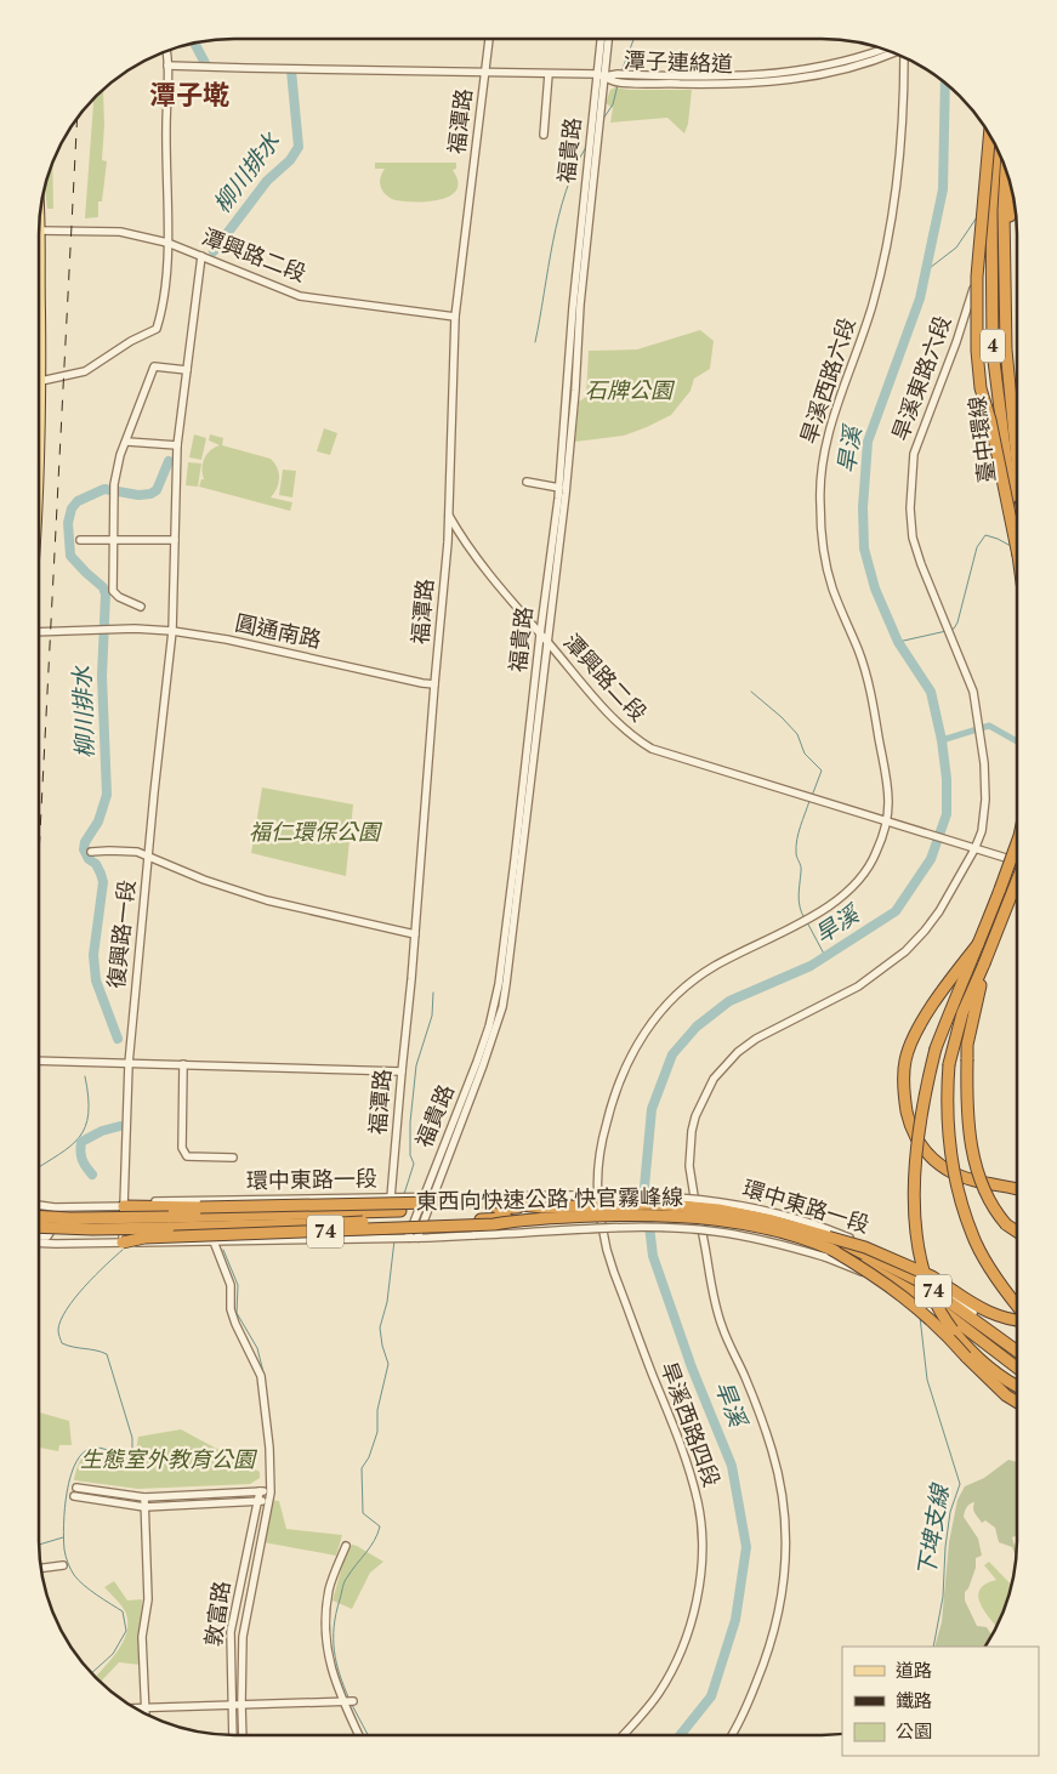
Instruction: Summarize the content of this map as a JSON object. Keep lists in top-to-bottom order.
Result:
{
  "streets": {
    "highway": [
      "4",
      "臺中環線",
      "東西向快速公路 快官霧峰線",
      "74"
    ],
    "street": [
      "潭子連絡道",
      "福潭路",
      "福貴路",
      "潭興路二段",
      "旱溪東路六段",
      "旱溪西路六段",
      "圓通南路",
      "復興路一段",
      "環中東路一段",
      "旱溪西路四段",
      "敦富路"
    ]
  },
  "crossings": [
    ["潭子連絡道", "福潭路"],
    ["潭子連絡道", "福貴路"],
    ["福潭路", "潭興路二段"],
    ["福潭路", "圓通南路"],
    ["福潭路", "環中東路一段"],
    ["福貴路", "潭興路二段"],
    ["福貴路", "環中東路一段"],
    ["潭興路二段", "旱溪東路六段"],
    ["潭興路二段", "旱溪西路六段"],
    ["潭興路二段", "復興路一段"],
    ["旱溪西路六段", "旱溪西路四段"],
    ["圓通南路", "復興路一段"],
    ["復興路一段", "環中東路一段"],
    ["復興路一段", "74"],
    ["環中東路一段", "東西向快速公路 快官霧峰線"],
    ["環中東路一段", "74"],
    ["環中東路一段", "敦富路"],
    ["東西向快速公路 快官霧峰線", "74"]
  ],
  "districts": ["潭子墘"],
  "water": ["柳川排水", "旱溪", "下埤支線"],
  "parks": ["石牌公園", "福仁環保公園", "生態室外教育公園"],
  "legend": ["道路", "鐵路", "公園"]
}
